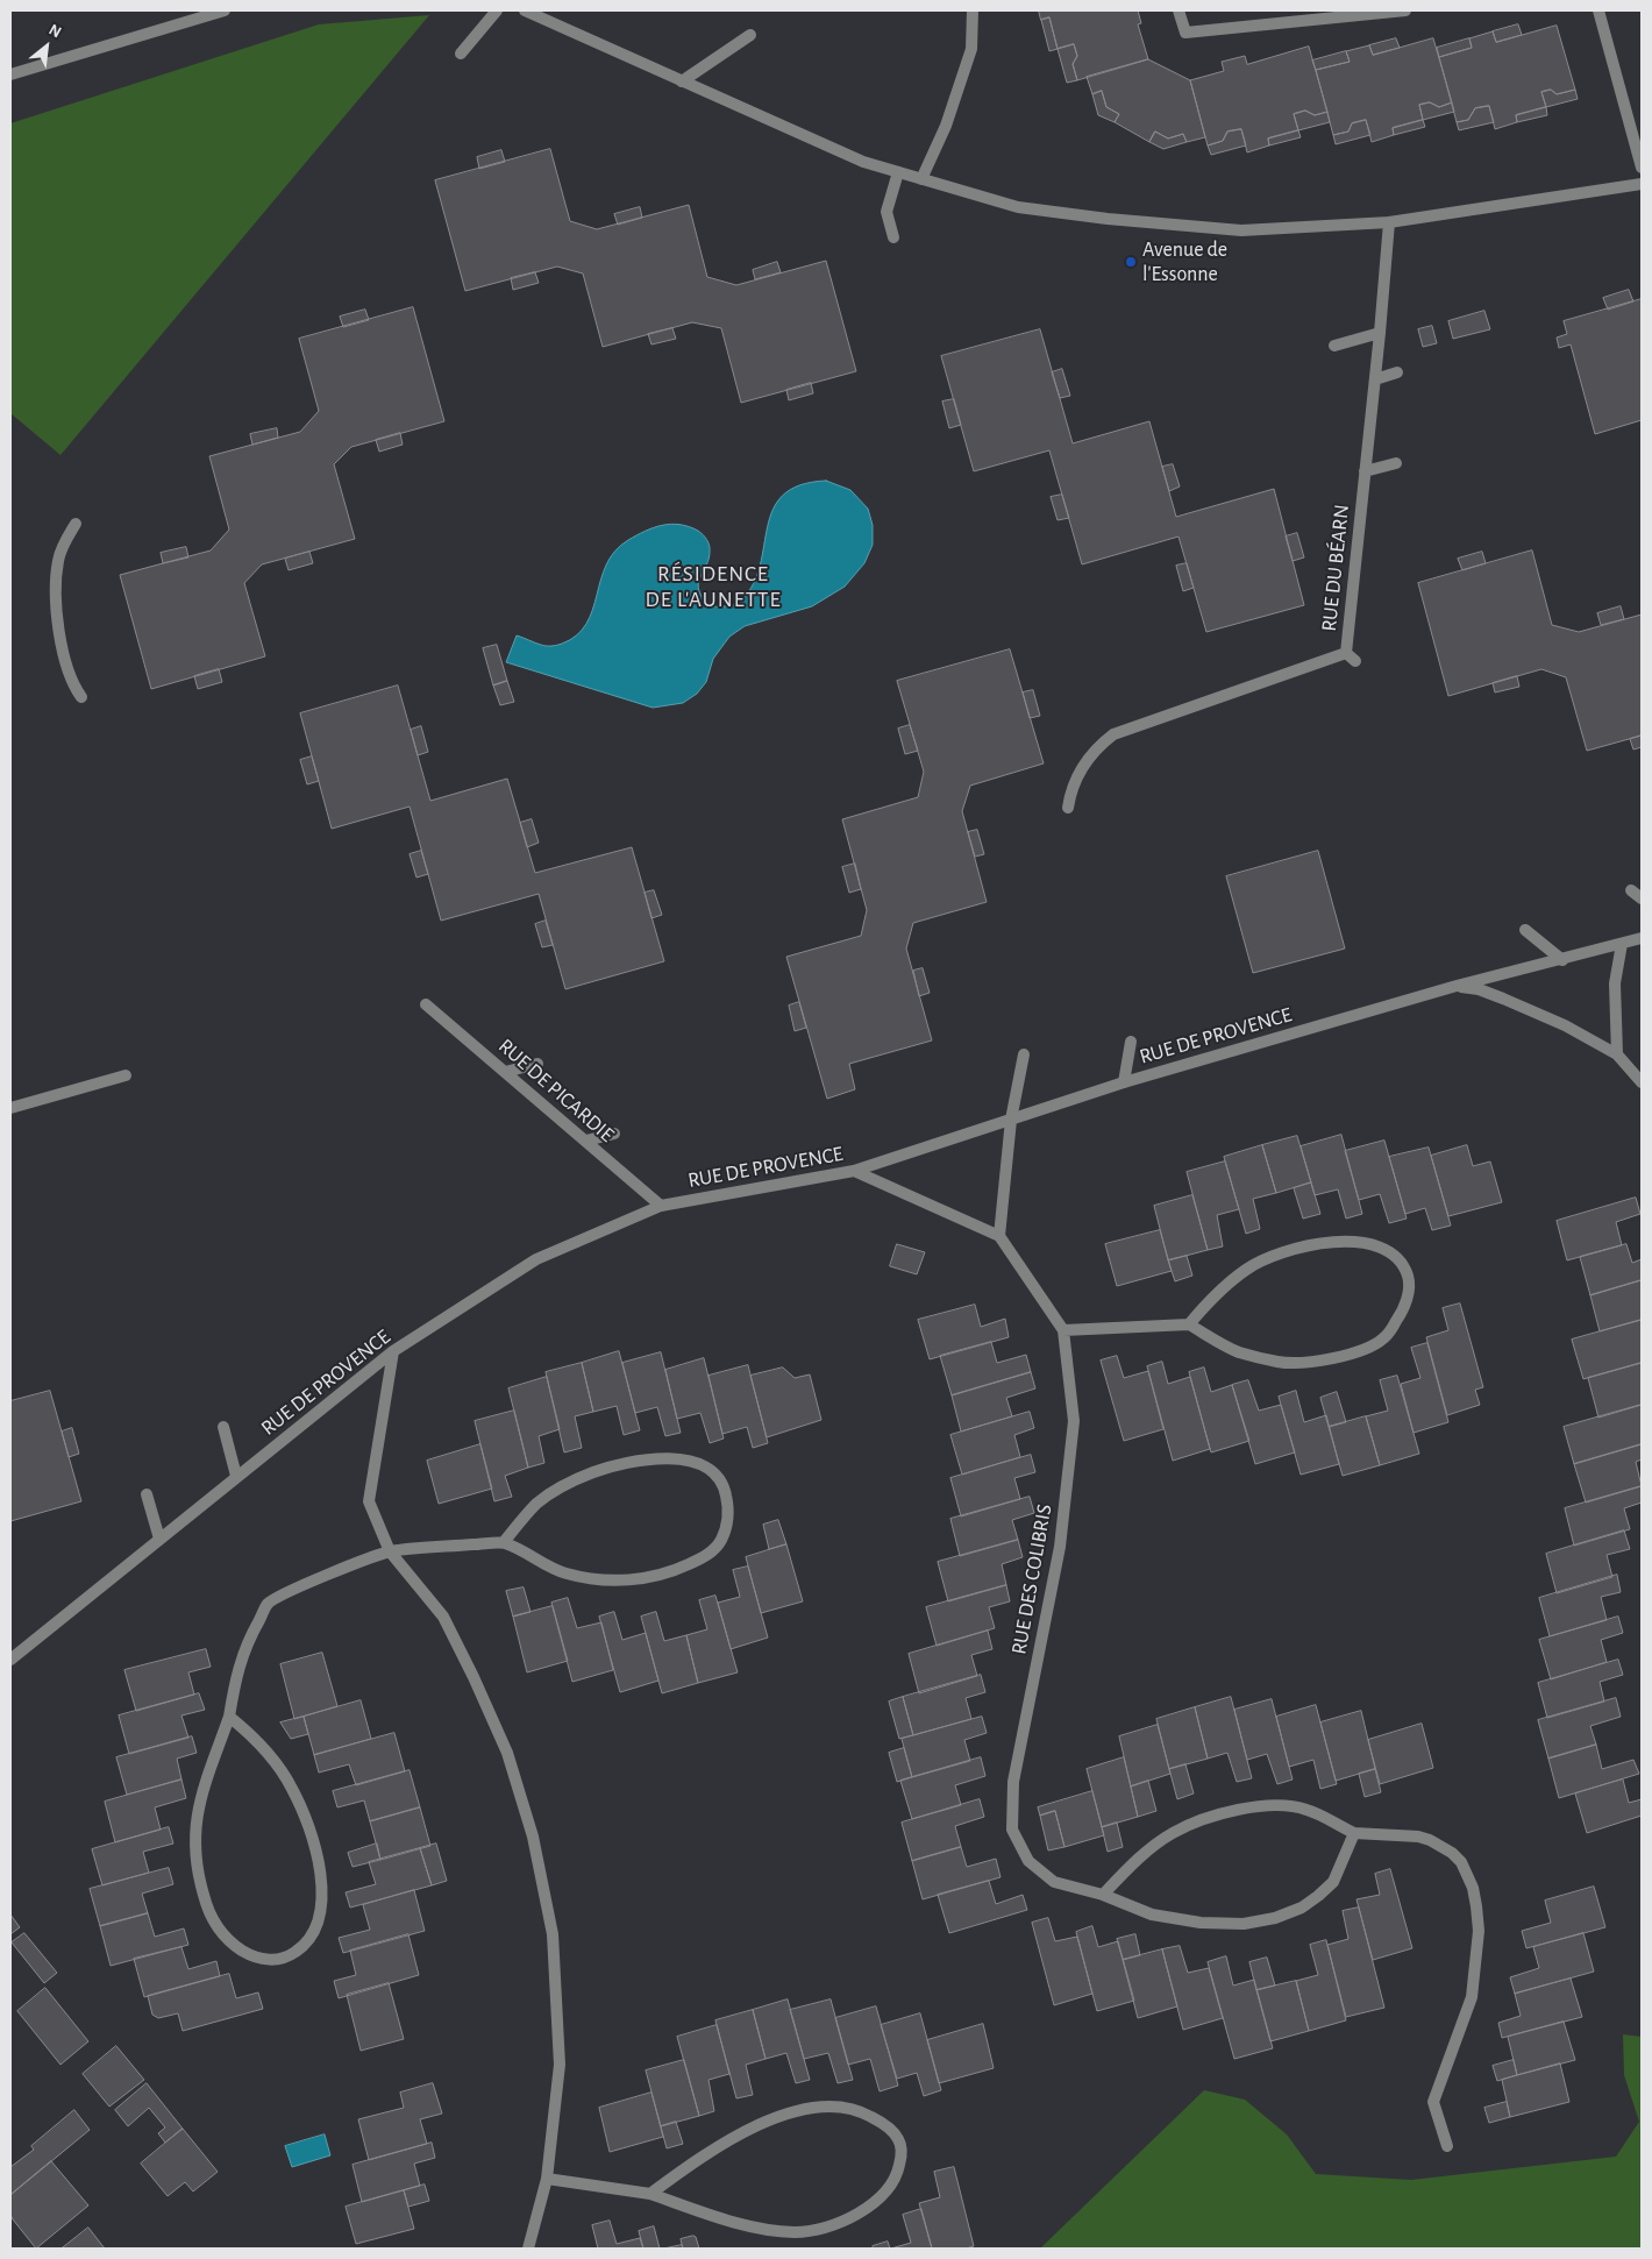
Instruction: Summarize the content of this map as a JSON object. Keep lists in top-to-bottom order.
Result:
{
  "streets": {
    "street": [
      "RUE DU BÉARN",
      "RUE DE PROVENCE",
      "RUE DE PICARDIE",
      "RUE DES COLIBRIS"
    ]
  },
  "crossings": [
    ["RUE DE PROVENCE", "RUE DE PICARDIE"]
  ],
  "districts": ["RÉSIDENCE DE L'AUNETTE"],
  "places": ["Avenue de l'Essonne"],
  "north": "top right"
}
